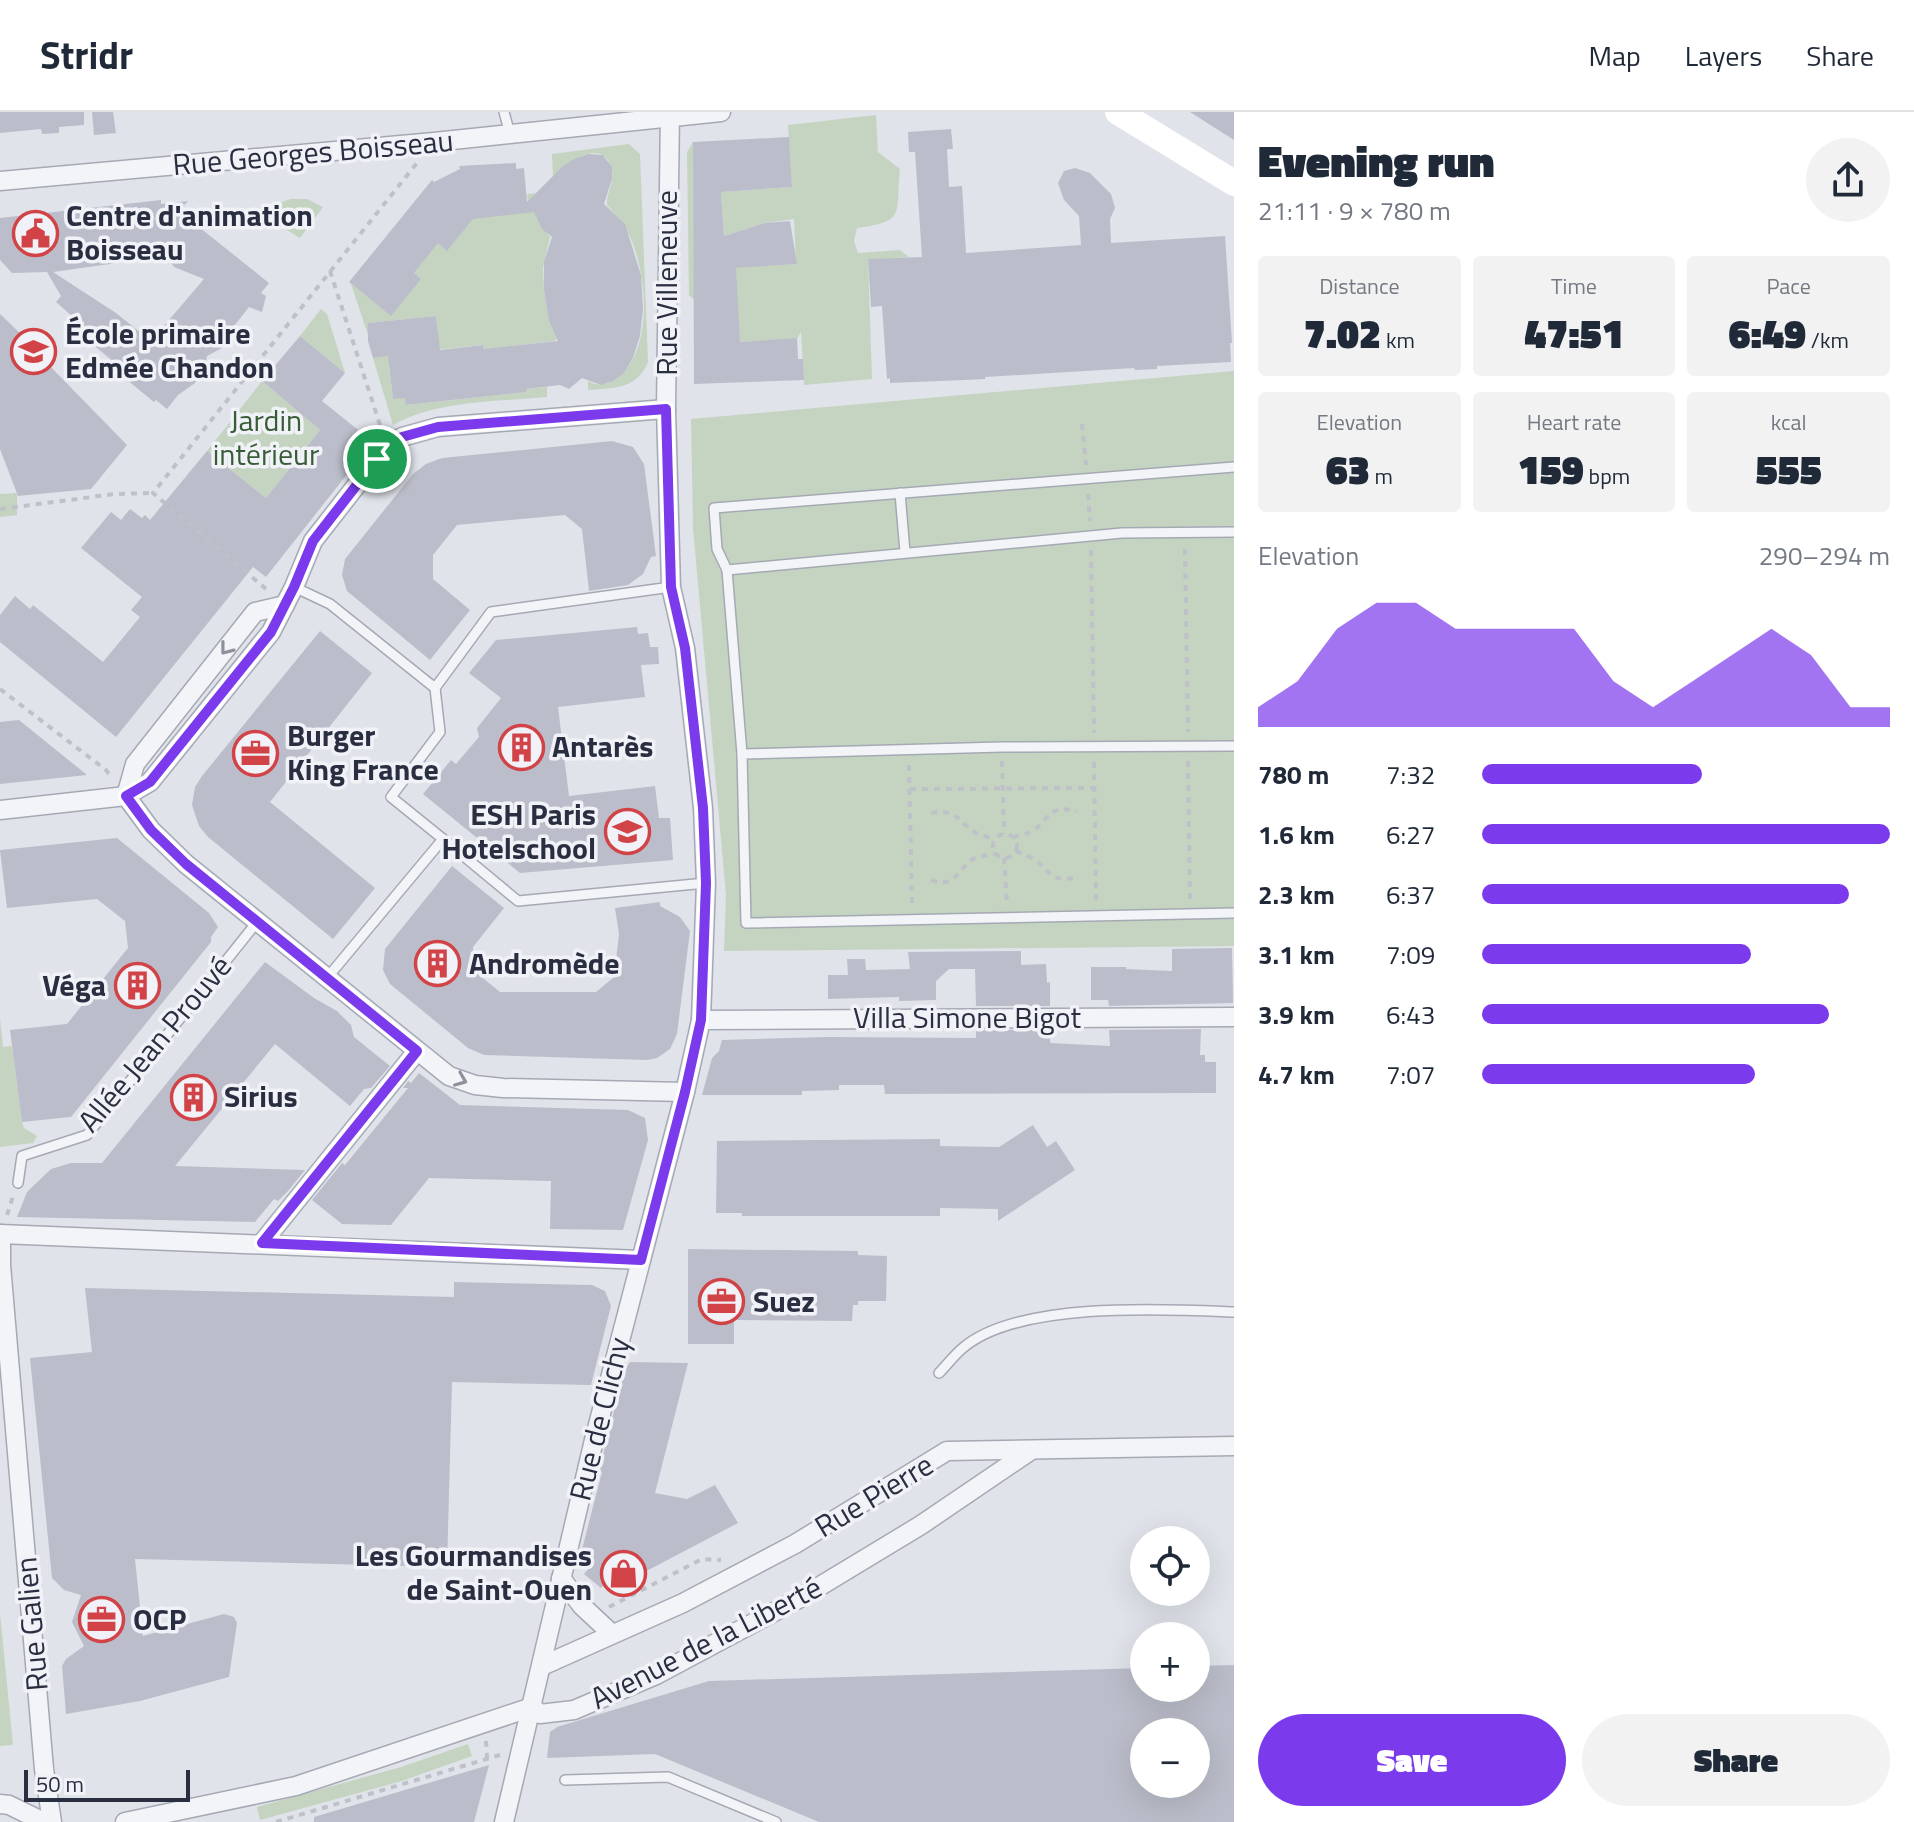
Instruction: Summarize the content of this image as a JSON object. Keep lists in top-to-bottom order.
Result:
{
  "streets": {
    "street": [
      "Rue Georges Boisseau",
      "Rue Villeneuve",
      "Villa Simone Bigot",
      "Rue de Clichy",
      "Rue Pierre",
      "Rue Galien",
      "Avenue de la Liberté"
    ],
    "lane": ["Allée Jean Prouvé"]
  },
  "crossings": [
    ["Rue Georges Boisseau", "Rue Villeneuve"],
    ["Rue Villeneuve", "Villa Simone Bigot"],
    ["Rue Villeneuve", "Rue de Clichy"],
    ["Rue de Clichy", "Rue Pierre"],
    ["Rue de Clichy", "Avenue de la Liberté"],
    ["Rue Pierre", "Avenue de la Liberté"]
  ],
  "parks": ["Jardin intérieur"],
  "places": {
    "public building": ["Centre d'animation Boisseau"],
    "school or university": ["École primaire Edmée Chandon", "ESH Paris Hotelschool"],
    "building": [
      "Antarès",
      "Andromède",
      "Véga",
      "Sirius"
    ],
    "office": ["Burger King France", "Suez", "OCP"],
    "shop": ["Les Gourmandises de Saint-Ouen"]
  },
  "scale_bar": "50 m",
  "page": {
    "header": "Stridr",
    "nav": ["Map", "Layers", "Share"],
    "heading": ["Evening run", "21:11 · 9 × 780 m"],
    "stats": [
      ["Distance", "7.02 km"],
      ["Time", "47:51"],
      ["Pace", "6:49 /km"],
      ["Elevation", "63 m"],
      ["Heart rate", "159 bpm"],
      ["kcal", "555"]
    ],
    "chart": ["Elevation", "290–294 m"],
    "list": [
      {
        "name": "780 m",
        "note": "7:32"
      },
      {
        "name": "1.6 km",
        "note": "6:27"
      },
      {
        "name": "2.3 km",
        "note": "6:37"
      },
      {
        "name": "3.1 km",
        "note": "7:09"
      },
      {
        "name": "3.9 km",
        "note": "6:43"
      },
      {
        "name": "4.7 km",
        "note": "7:07"
      }
    ],
    "map_buttons": ["+", "−"],
    "buttons": ["Save", "Share"],
    "scale": "50 m"
  }
}
